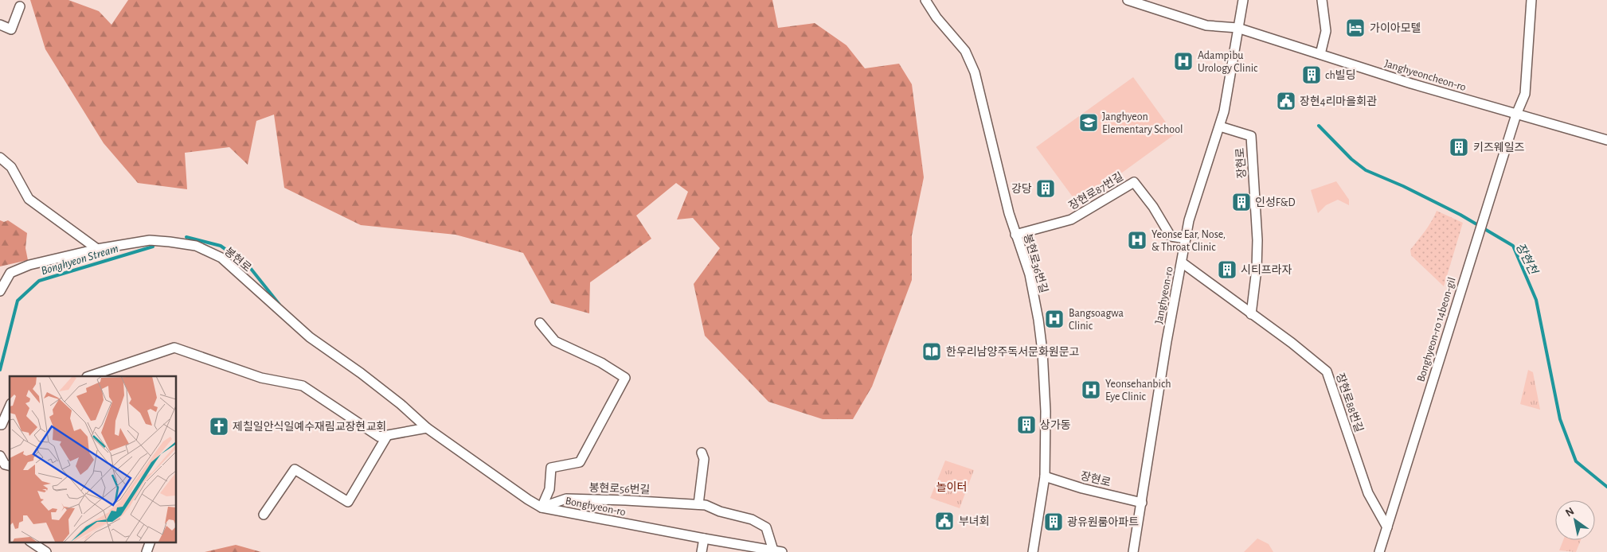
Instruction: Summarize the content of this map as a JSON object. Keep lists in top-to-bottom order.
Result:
{
  "streets": {
    "street": [
      "Janghyeoncheon-ro",
      "장현로",
      "장현로87번길",
      "봉현로",
      "봉현로36번길",
      "Janghyeon-ro",
      "Bonghyeon-ro 14beon-gil",
      "장현로88번길",
      "봉현로56번길",
      "Bonghyeon-ro"
    ]
  },
  "crossings": [
    ["Janghyeoncheon-ro", "Janghyeon-ro"],
    ["Janghyeoncheon-ro", "Bonghyeon-ro 14beon-gil"],
    ["장현로", "봉현로36번길"],
    ["장현로", "Janghyeon-ro"],
    ["장현로", "장현로88번길"],
    ["장현로87번길", "봉현로36번길"],
    ["장현로87번길", "Janghyeon-ro"],
    ["봉현로", "Bonghyeon-ro"],
    ["Janghyeon-ro", "장현로88번길"],
    ["Bonghyeon-ro 14beon-gil", "장현로88번길"],
    ["봉현로56번길", "Bonghyeon-ro"]
  ],
  "water": ["장현천", "Bonghyeon Stream"],
  "parks": ["놀이터"],
  "places": {
    "hotel": ["가이아모텔"],
    "hospital": [
      "Adampibu Urology Clinic",
      "Yeonse Ear, Nose, & Throat Clinic",
      "Bangsoagwa Clinic",
      "Yeonsehanbich Eye Clinic"
    ],
    "building": [
      "ch빌딩",
      "키즈웨일즈",
      "강당",
      "인성F&D",
      "시티프라자",
      "상가동",
      "광유원룸아파트"
    ],
    "public building": ["장현4리마을회관", "부녀회"],
    "school or university": ["Janghyeon Elementary School"],
    "library": ["한우리남양주독서문화원문고"],
    "church": ["제칠일안식일예수재림교장현교회"]
  },
  "north": "top left"
}
